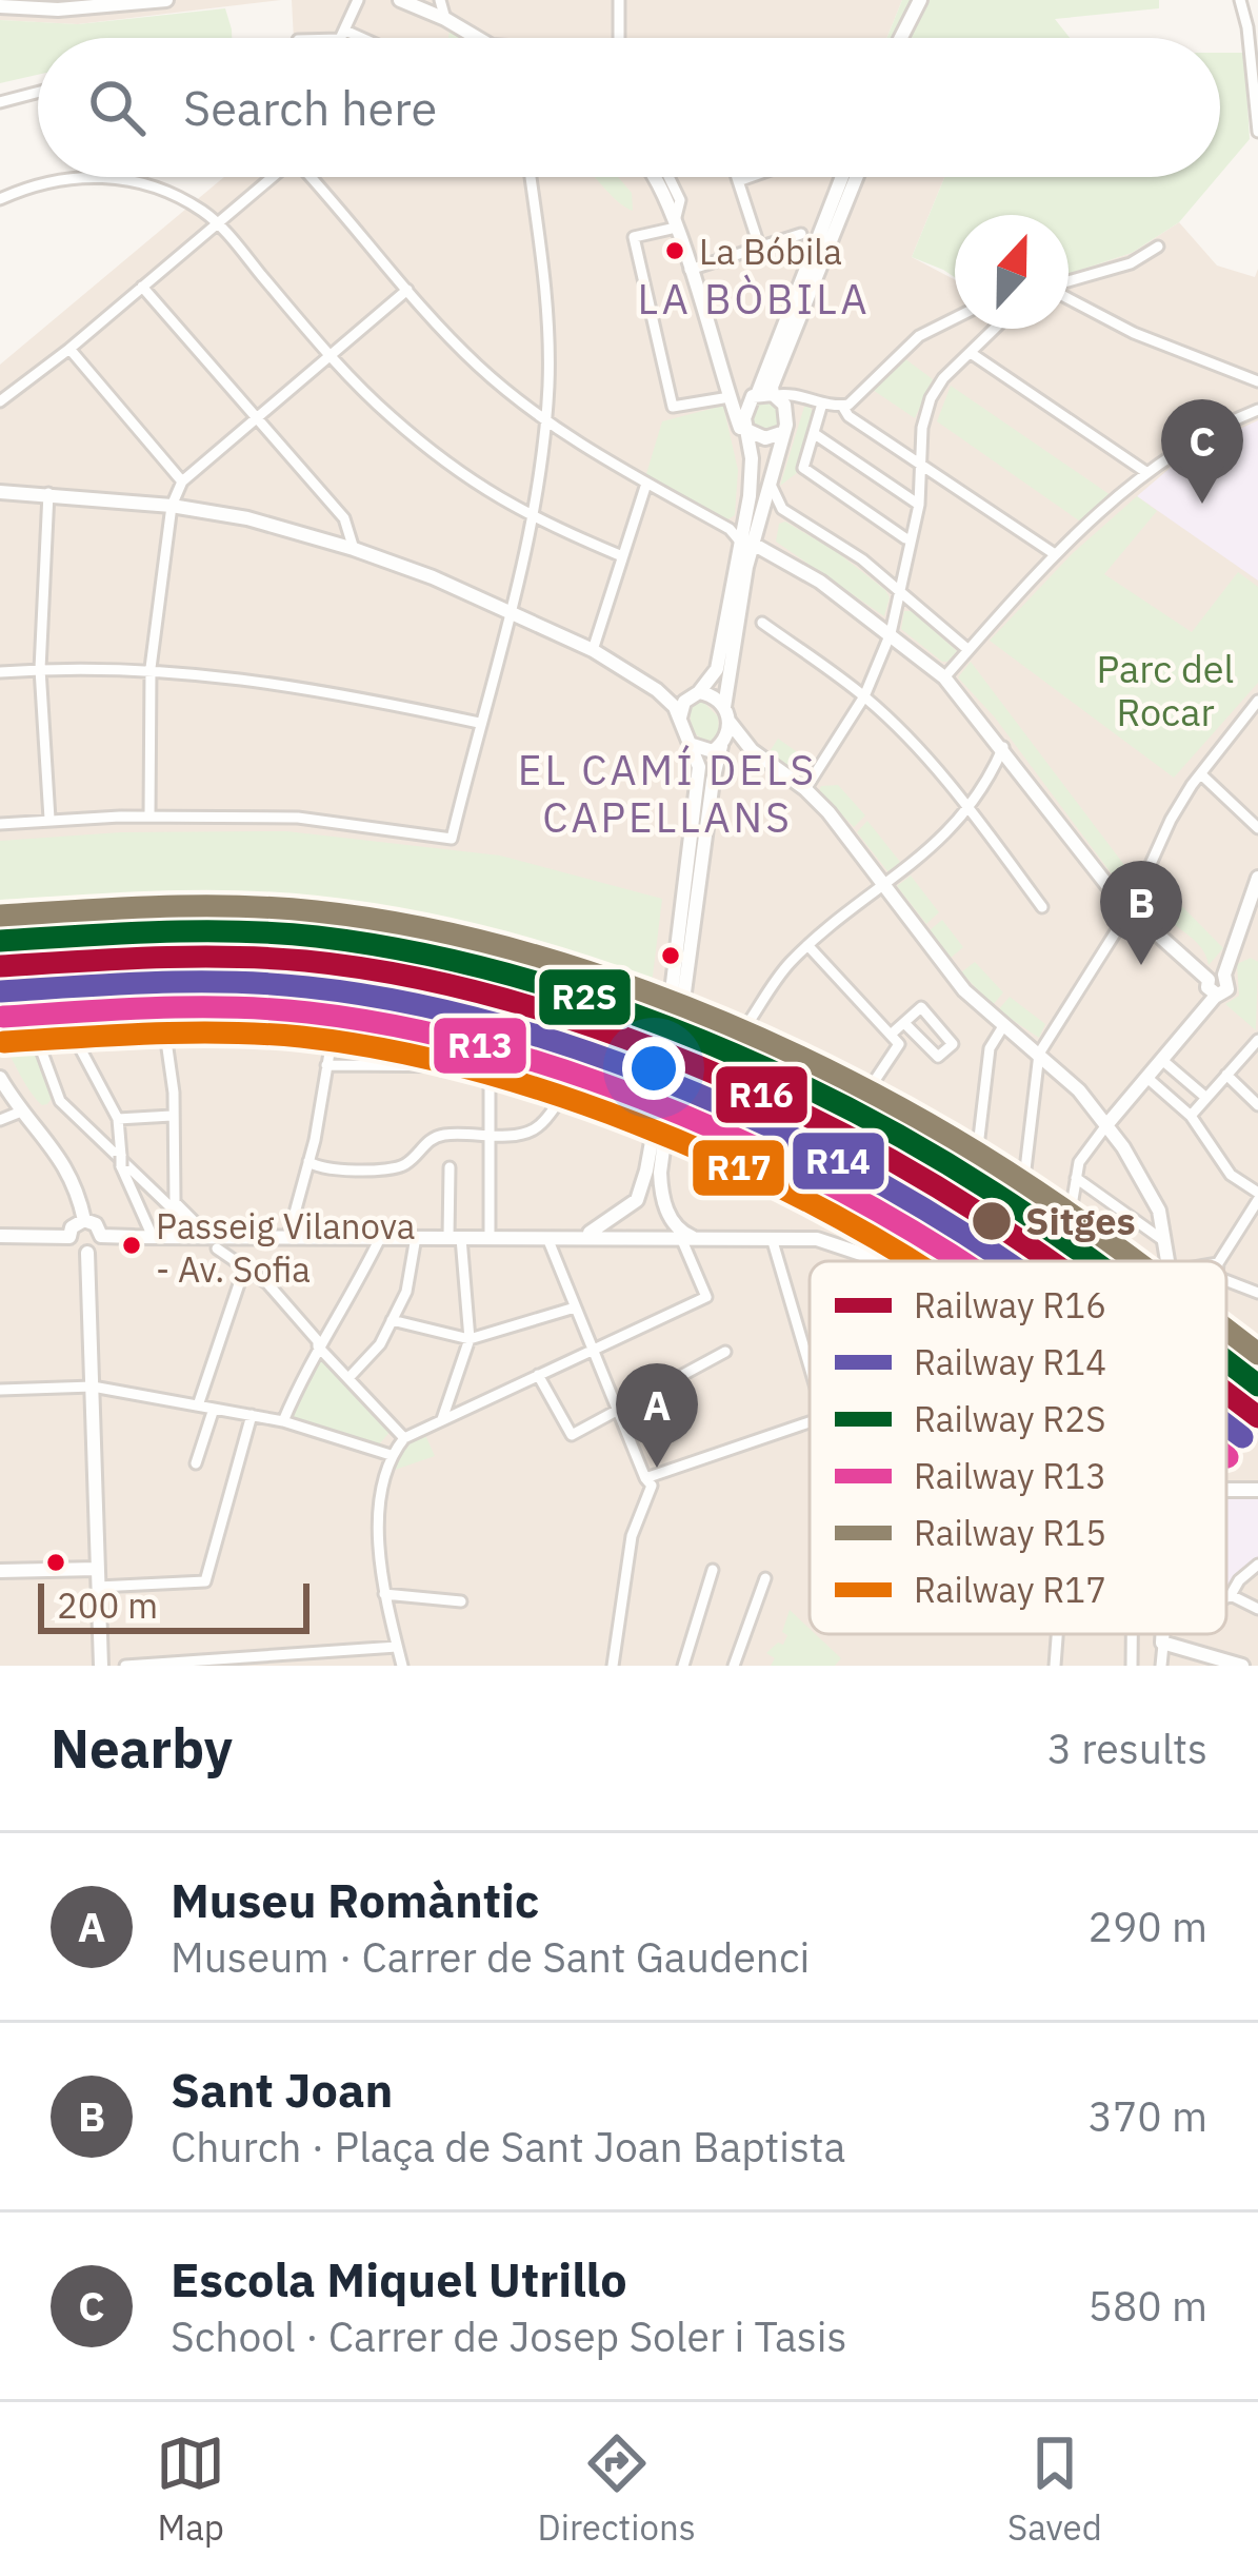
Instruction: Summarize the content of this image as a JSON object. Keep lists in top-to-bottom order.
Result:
{
  "districts": ["LA BÒBILA", "EL CAMÍ DELS CAPELLANS"],
  "parks": ["Parc del Rocar"],
  "places": ["La Bóbila", "Sitges", "Passeig Vilanova - Av. Sofia"],
  "lines": [
    "rail line R15",
    "rail line R2S",
    "rail line R16",
    "rail line R14",
    "rail line R13",
    "rail line R17"
  ],
  "legend": [
    "Railway R16",
    "Railway R14",
    "Railway R2S",
    "Railway R13",
    "Railway R15",
    "Railway R17"
  ],
  "scale_bar": "200 m",
  "north": "top",
  "page": {
    "search": "Search here",
    "pins": ["C", "B", "A"],
    "scale": "200 m",
    "heading": ["Nearby", "3 results"],
    "list": [
      {
        "mark": "A",
        "name": "Museu Romàntic",
        "note": "Museum · Carrer de Sant Gaudenci",
        "value": "290 m"
      },
      {
        "mark": "B",
        "name": "Sant Joan",
        "note": "Church · Plaça de Sant Joan Baptista",
        "value": "370 m"
      },
      {
        "mark": "C",
        "name": "Escola Miquel Utrillo",
        "note": "School · Carrer de Josep Soler i Tasis",
        "value": "580 m"
      }
    ],
    "nav": ["Map", "Directions", "Saved"]
  }
}
